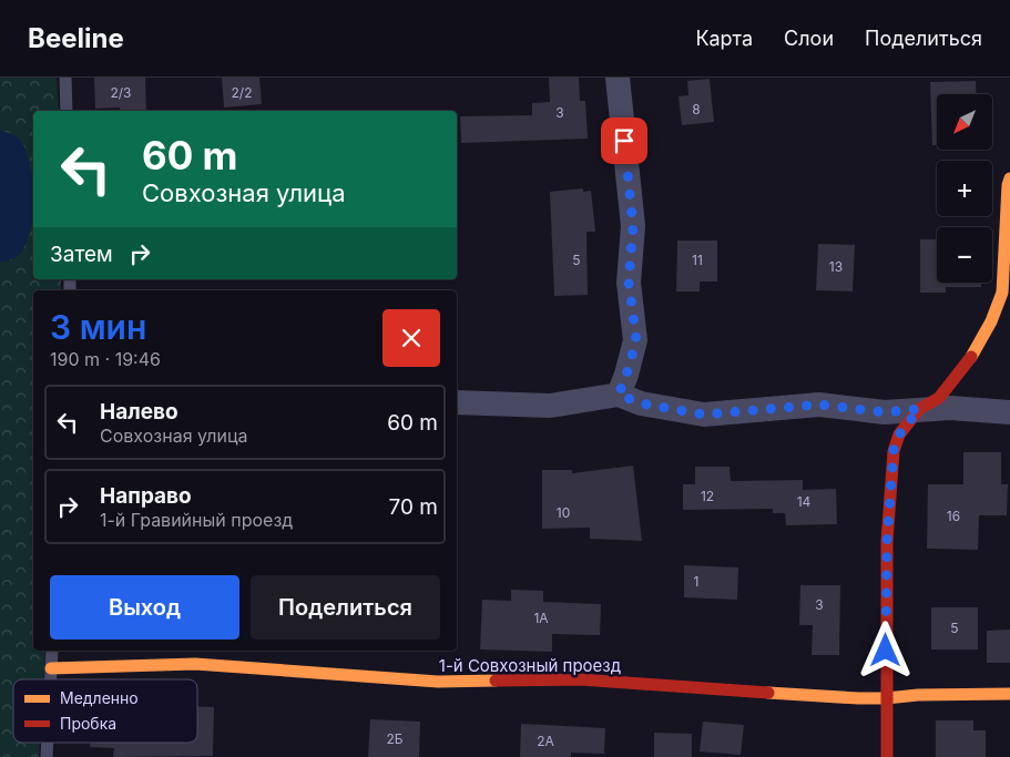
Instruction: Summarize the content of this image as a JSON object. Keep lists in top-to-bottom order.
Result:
{
  "streets": {
    "street": ["1-й Совхозный проезд"]
  },
  "house_numbers": [
    "2/3",
    "2/2",
    "8",
    "3",
    "5",
    "11",
    "13",
    "12",
    "14",
    "10",
    "16",
    "1",
    "3",
    "1А",
    "5",
    "2Б",
    "2А"
  ],
  "legend": ["Медленно", "Пробка"],
  "north": "bottom left",
  "page": {
    "header": "Beeline",
    "nav": ["Карта", "Слои", "Поделиться"],
    "map_buttons": ["+", "−"],
    "turn": ["60 m", "Совхозная улица"],
    "then": "Затем",
    "heading": ["3 мин", "190 m · 19:46"],
    "list": [
      {
        "name": "Налево",
        "note": "Совхозная улица",
        "value": "60 m"
      },
      {
        "name": "Направо",
        "note": "1-й Гравийный проезд",
        "value": "70 m"
      }
    ],
    "buttons": ["Выход", "Поделиться"]
  }
}
